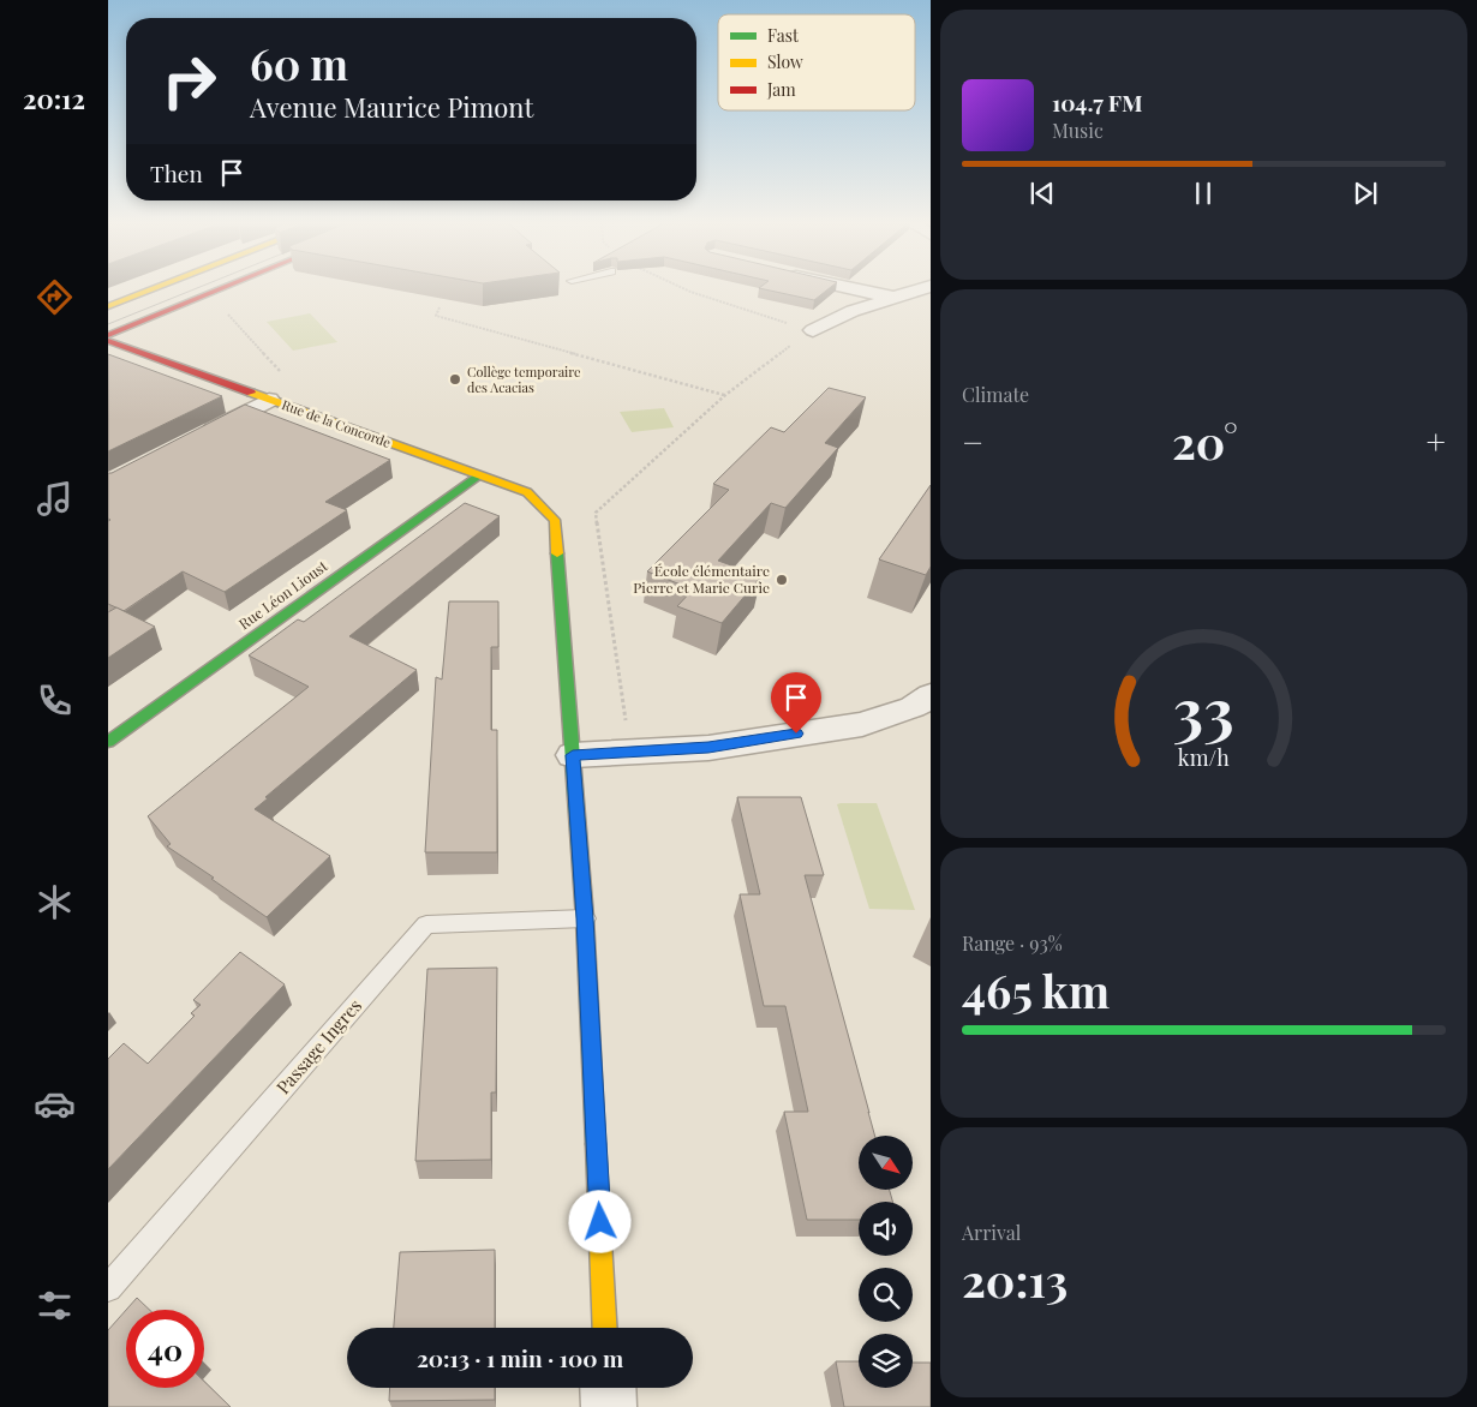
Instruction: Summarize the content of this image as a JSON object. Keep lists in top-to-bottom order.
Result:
{
  "streets": {
    "street": ["Rue de la Concorde", "Rue Léon Lioust"],
    "lane": ["Passage Ingres"]
  },
  "crossings": [
    ["Rue de la Concorde", "Rue Léon Lioust"]
  ],
  "places": ["Collège temporaire des Acacias", "École élémentaire Pierre et Marie Curie"],
  "legend": ["Fast", "Slow", "Jam"],
  "north": "bottom right",
  "page": {
    "tabs": "20:12",
    "turn": ["60 m", "Avenue Maurice Pimont"],
    "song": ["104.7 FM", "Music"],
    "then": "Then",
    "tile": [
      "Climate",
      ["Range · 93%", "465 km"],
      ["Arrival", "20:13"]
    ],
    "heat": ["−", "20°", "+"],
    "limit": "40",
    "trip": "20:13 · 1 min · 100 m",
    "gauge": ["33", "km/h"]
  }
}
